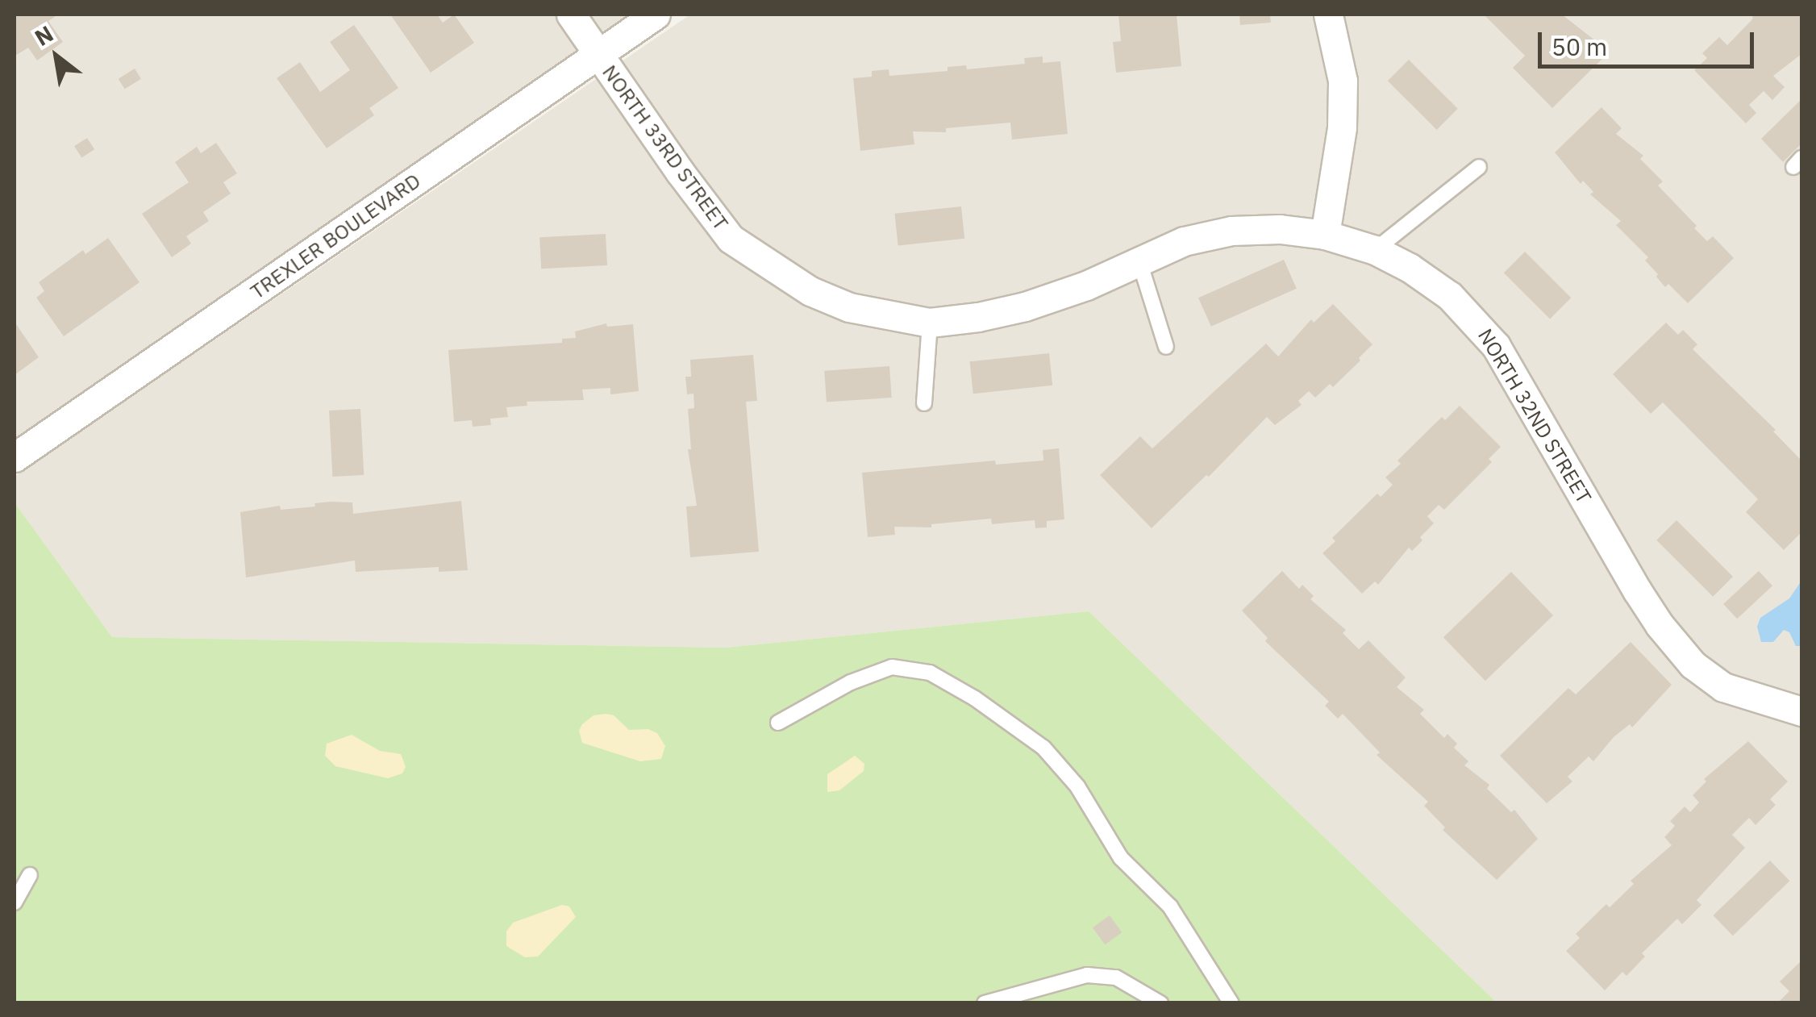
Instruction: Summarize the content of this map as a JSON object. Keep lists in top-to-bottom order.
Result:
{
  "streets": {
    "street": ["NORTH 33RD STREET", "TREXLER BOULEVARD", "NORTH 32ND STREET"]
  },
  "crossings": [
    ["NORTH 33RD STREET", "TREXLER BOULEVARD"],
    ["NORTH 33RD STREET", "NORTH 32ND STREET"]
  ],
  "scale_bar": "50 m",
  "north": "top left"
}
